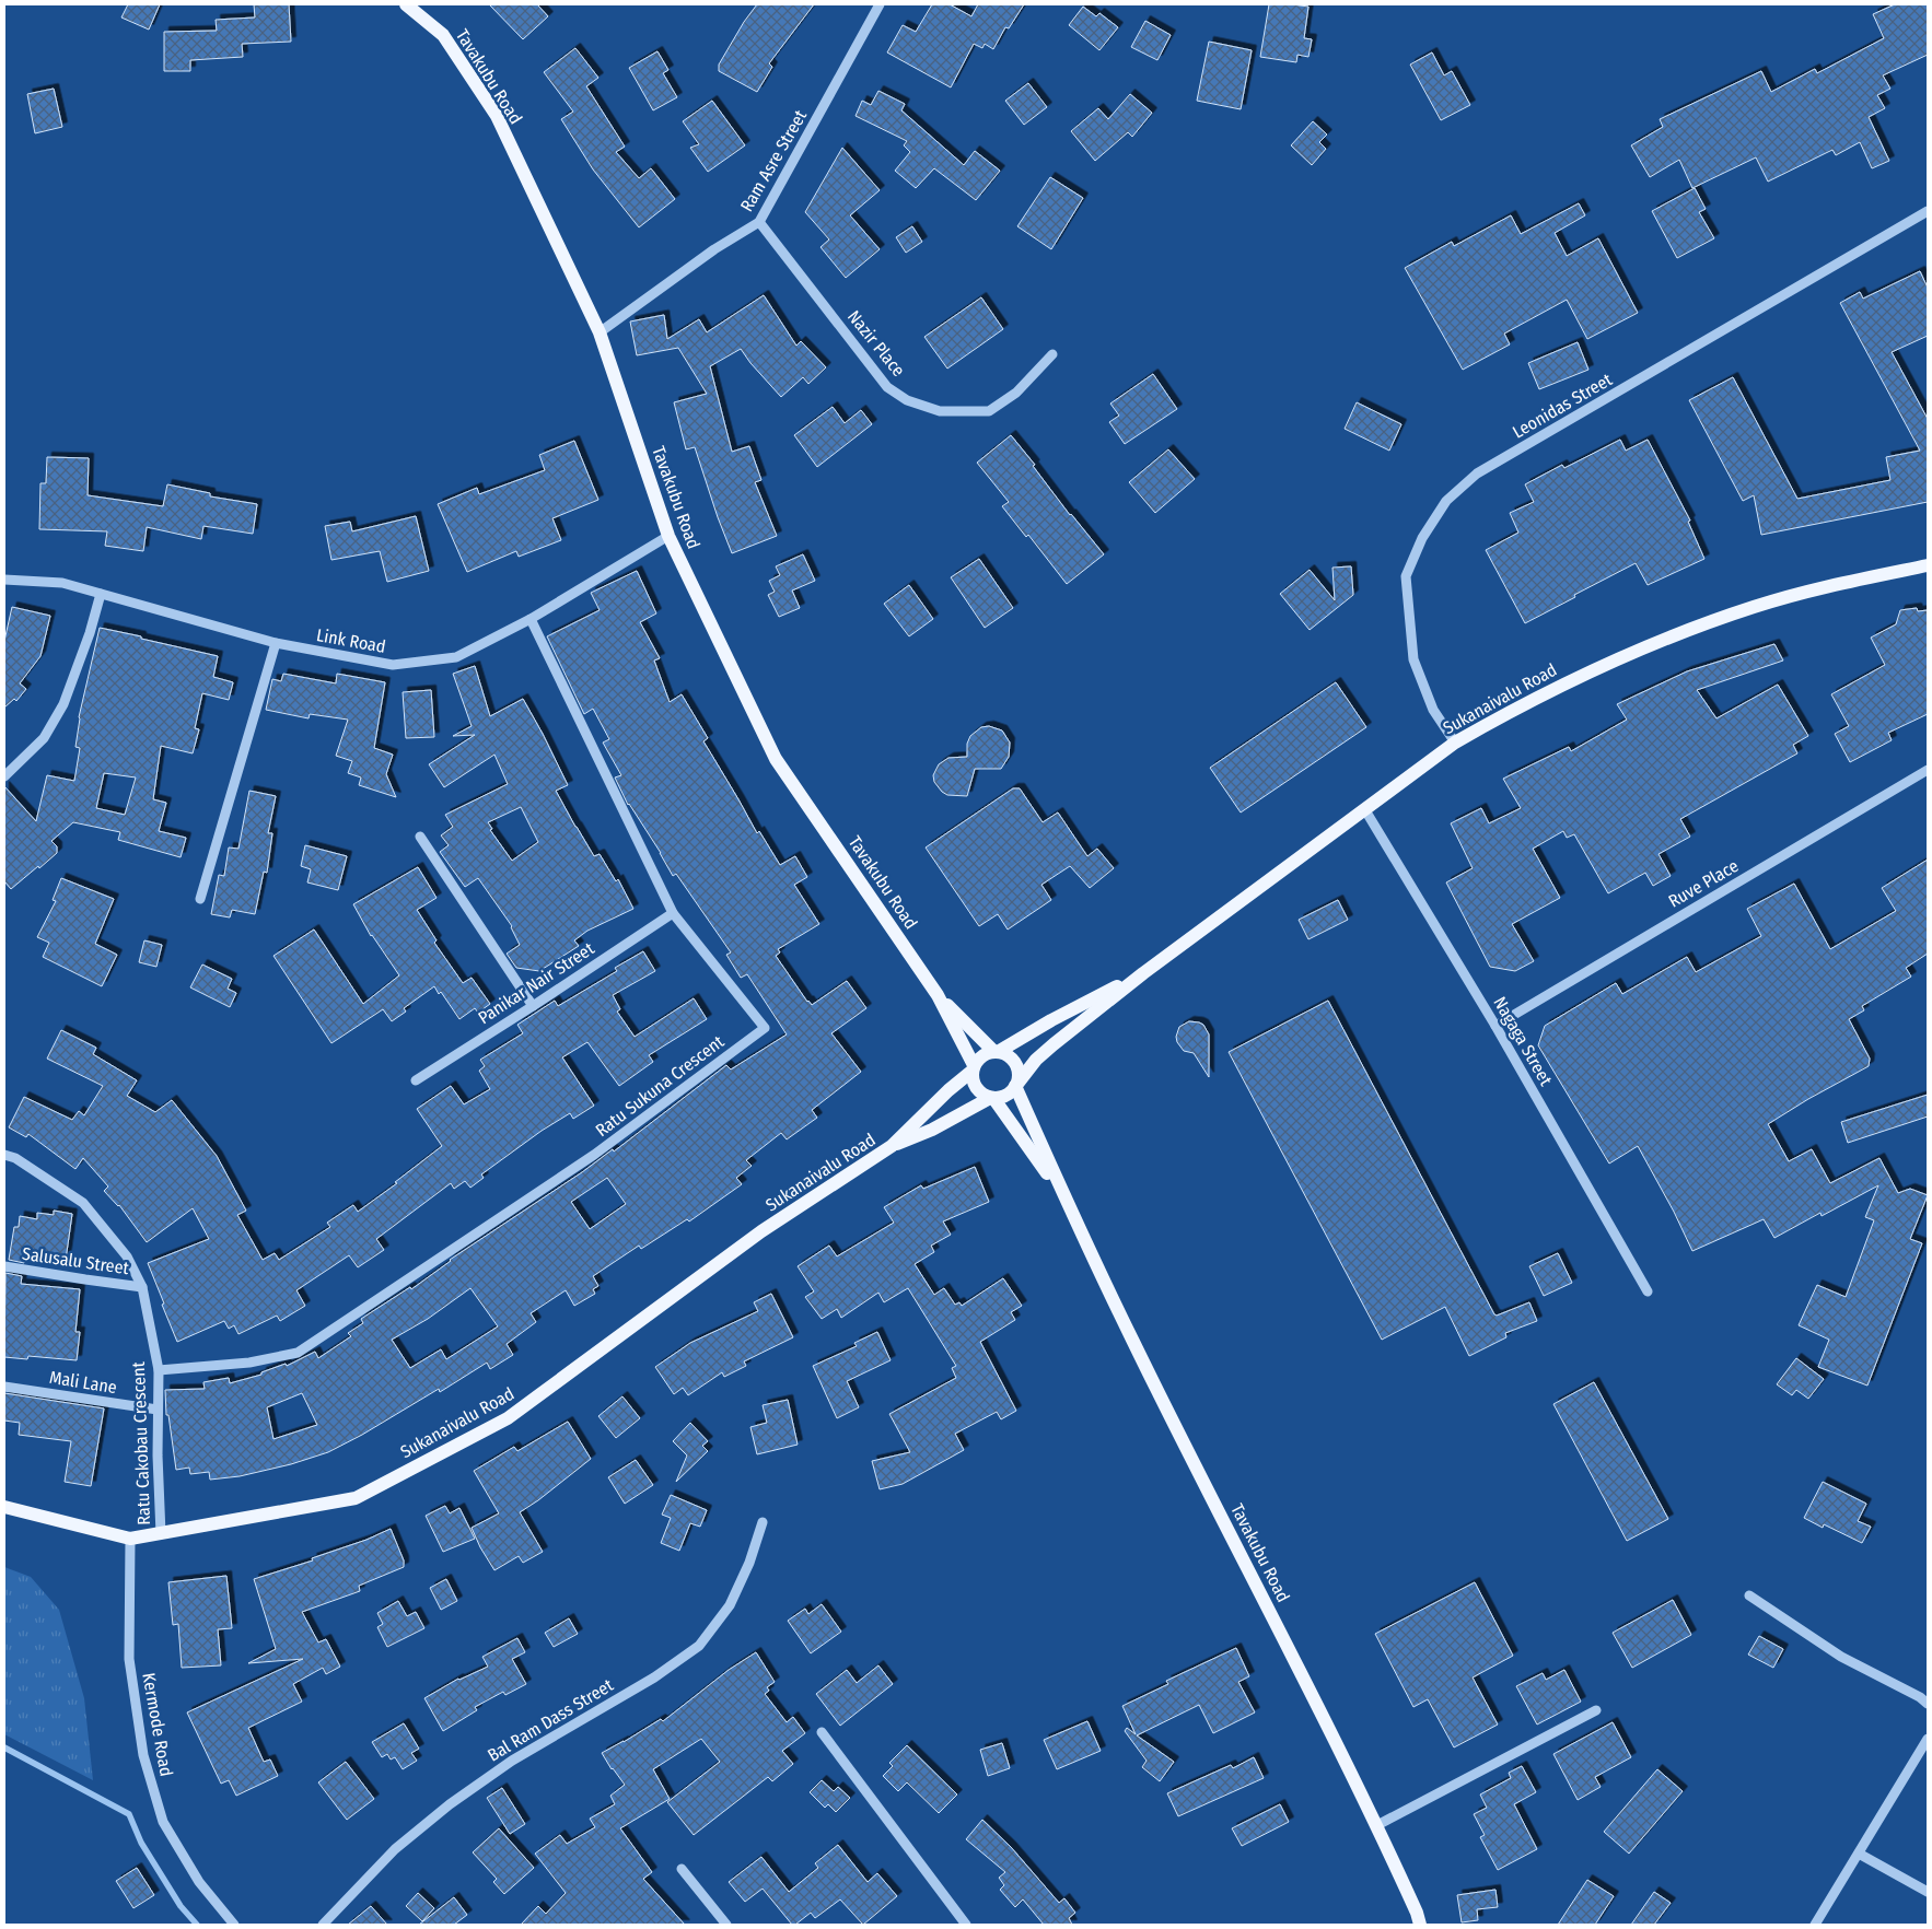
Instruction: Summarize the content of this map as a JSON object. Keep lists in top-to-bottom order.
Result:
{
  "streets": {
    "main road": ["Tavakubu Road", "Sukanaivalu Road"],
    "street": [
      "Ram Asre Street",
      "Nazir Place",
      "Leonidas Street",
      "Link Road",
      "Ruve Place",
      "Panikar Nair Street",
      "Nagaga Street",
      "Ratu Sukuna Crescent",
      "Salusalu Street",
      "Mali Lane",
      "Ratu Cakobau Crescent",
      "Bal Ram Dass Street",
      "Kermode Road"
    ]
  },
  "crossings": [
    ["Tavakubu Road", "Ram Asre Street"],
    ["Tavakubu Road", "Link Road"],
    ["Tavakubu Road", "Sukanaivalu Road"],
    ["Ram Asre Street", "Nazir Place"],
    ["Leonidas Street", "Sukanaivalu Road"],
    ["Link Road", "Ratu Sukuna Crescent"],
    ["Sukanaivalu Road", "Nagaga Street"],
    ["Sukanaivalu Road", "Ratu Cakobau Crescent"],
    ["Sukanaivalu Road", "Kermode Road"],
    ["Ruve Place", "Nagaga Street"],
    ["Panikar Nair Street", "Ratu Sukuna Crescent"],
    ["Ratu Sukuna Crescent", "Ratu Cakobau Crescent"],
    ["Salusalu Street", "Ratu Cakobau Crescent"],
    ["Mali Lane", "Ratu Cakobau Crescent"]
  ]
}
